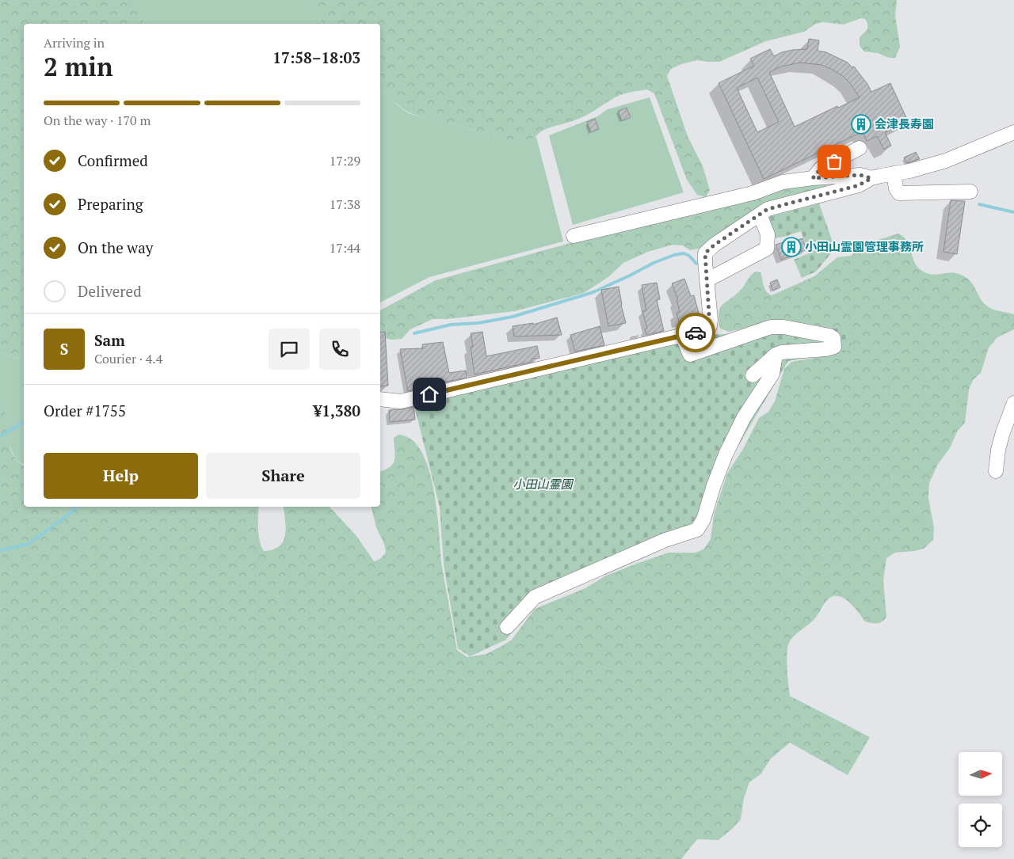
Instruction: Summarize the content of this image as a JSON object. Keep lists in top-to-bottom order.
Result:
{
  "parks": ["小田山霊園"],
  "places": {
    "building": ["会津長寿園", "小田山霊園管理事務所"]
  },
  "north": "right",
  "page": {
    "heading": ["2 min", "Arriving in", "17:58–18:03"],
    "panel": [
      "Sam",
      "Courier · 4.4",
      "Order #1755",
      "¥1,380"
    ],
    "bar": "On the way · 170 m",
    "list": [
      ["Confirmed", "17:29"],
      ["Preparing", "17:38"],
      ["On the way", "17:44"],
      "Delivered"
    ],
    "round": "S",
    "buttons": ["Help", "Share"]
  }
}
